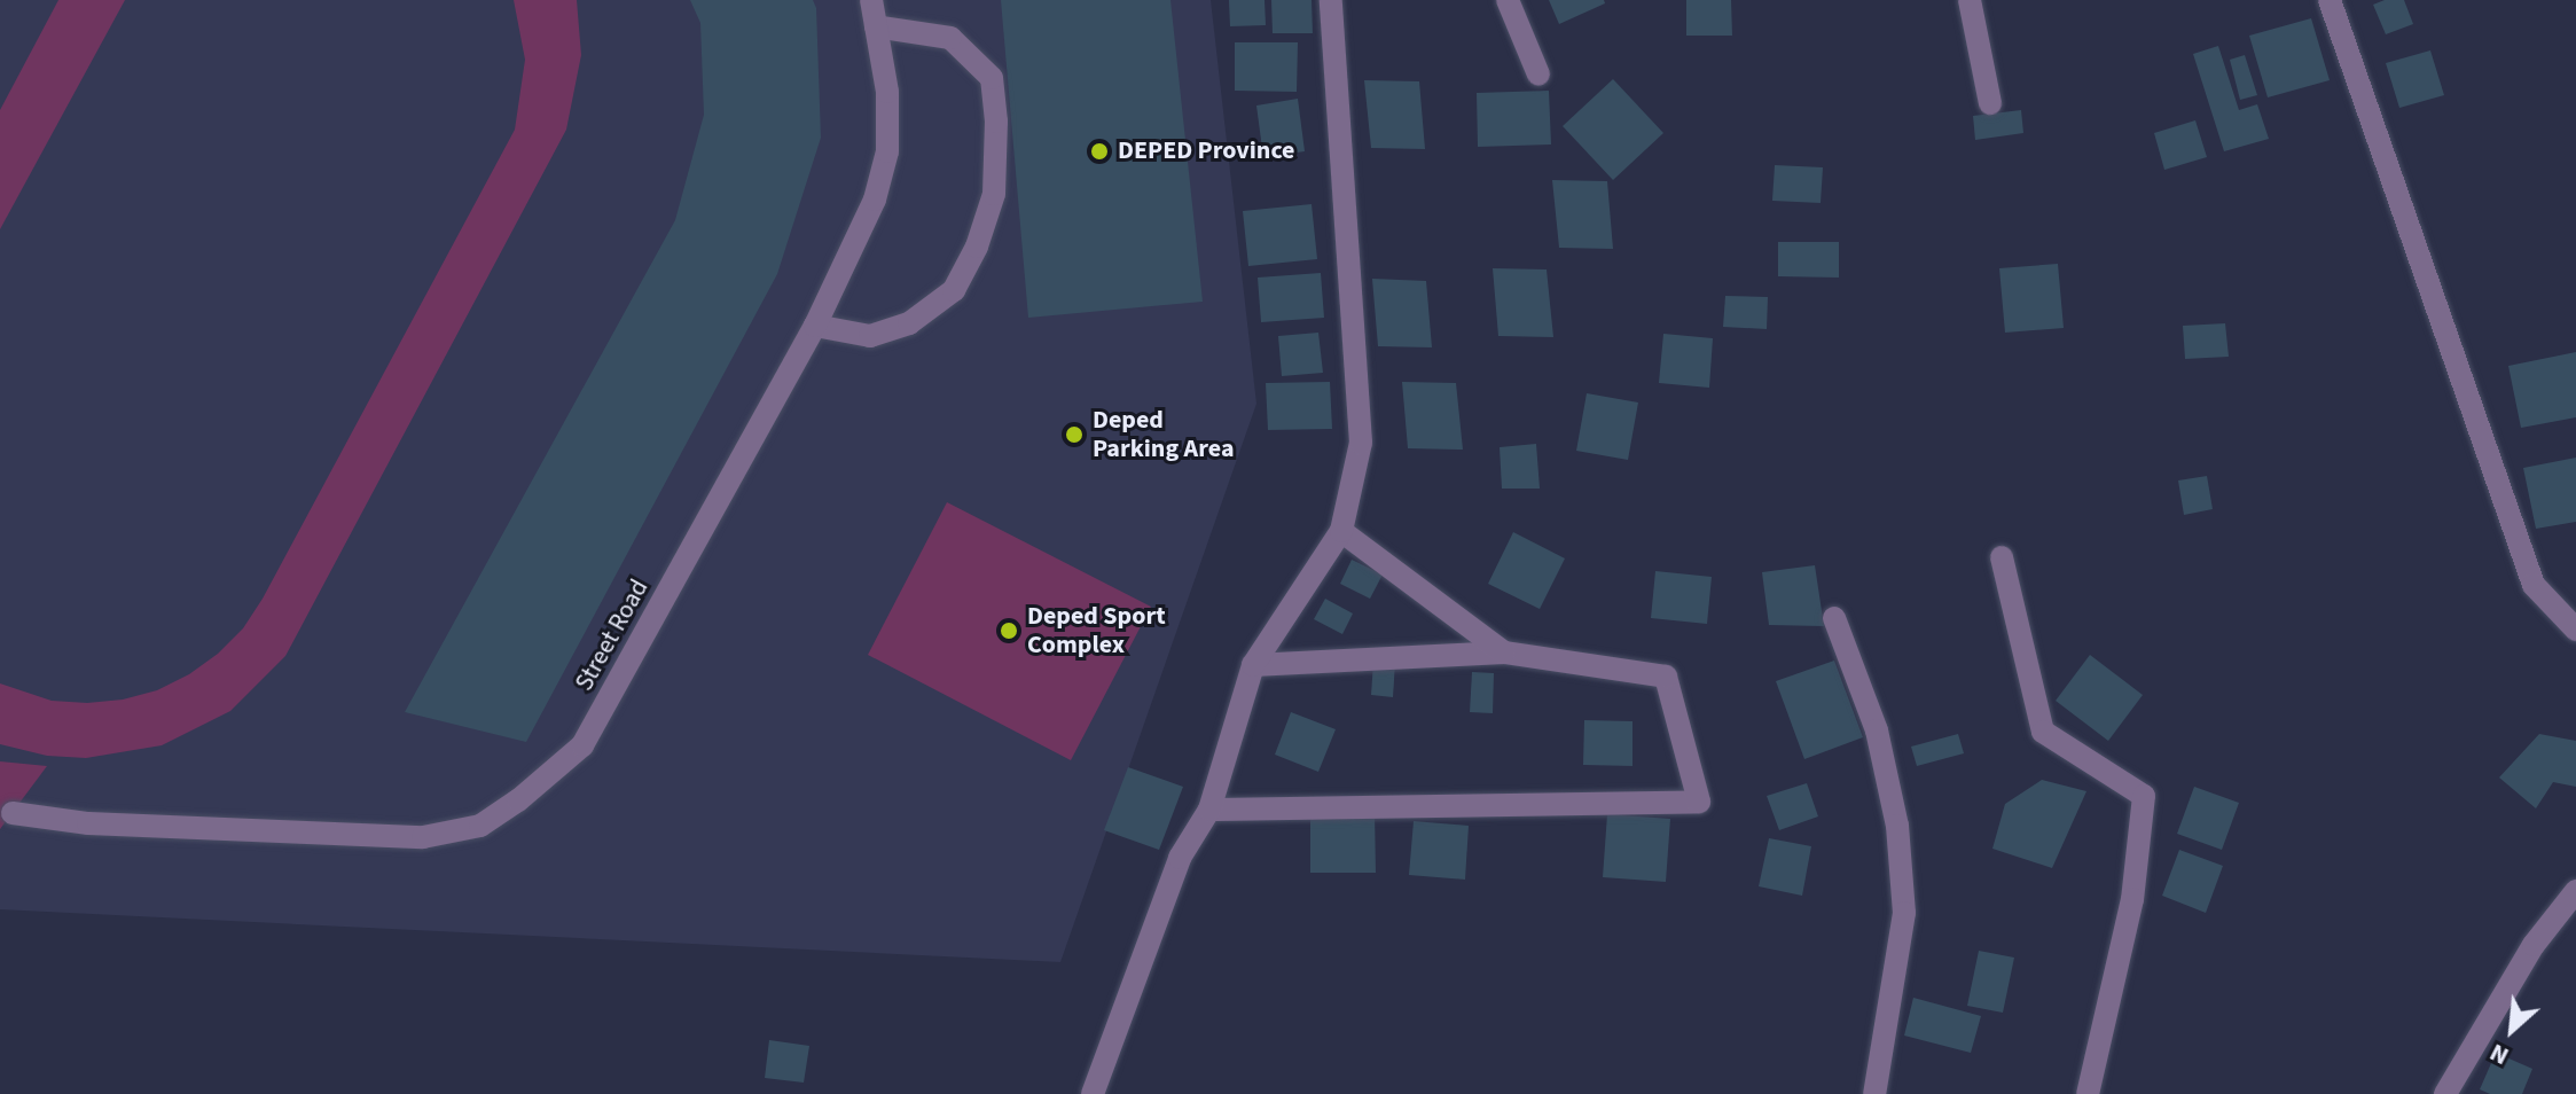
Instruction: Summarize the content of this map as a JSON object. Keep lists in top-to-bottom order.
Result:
{
  "streets": {
    "street": ["Street Road"]
  },
  "places": ["DEPED Province", "Deped Parking Area", "Deped Sport Complex"],
  "north": "bottom left"
}
